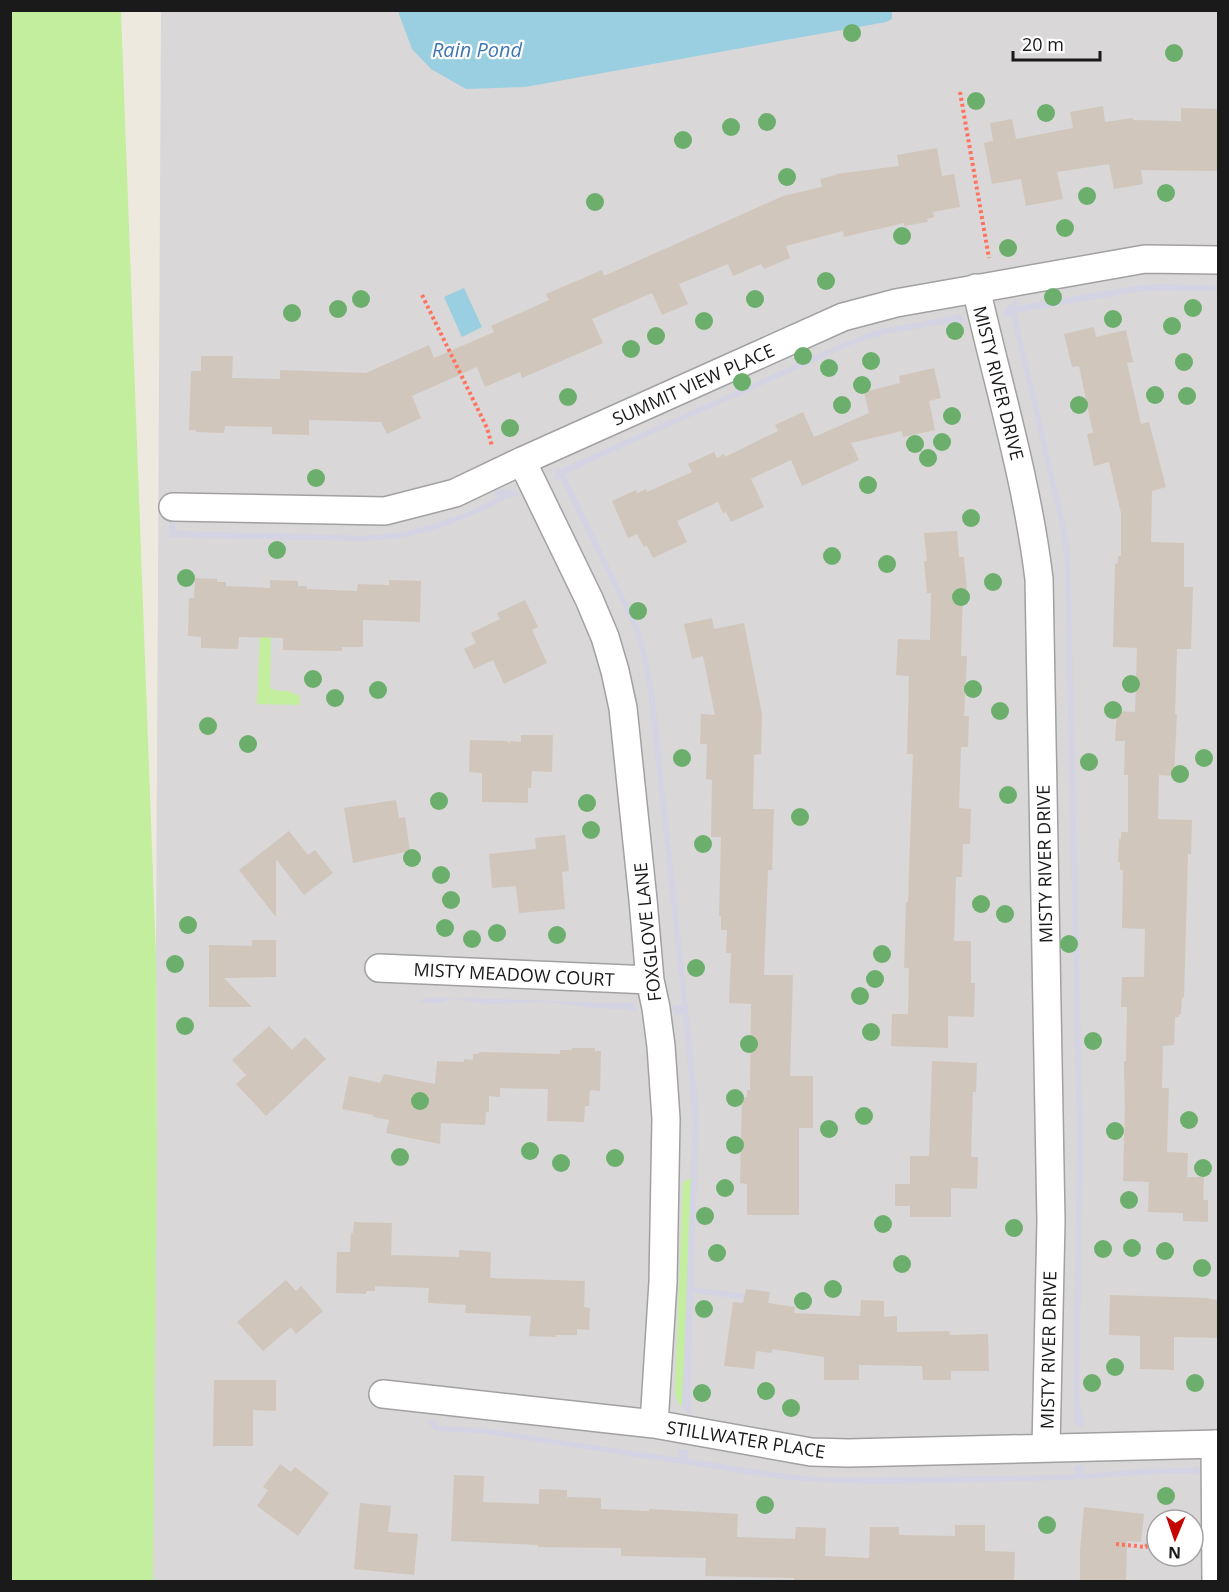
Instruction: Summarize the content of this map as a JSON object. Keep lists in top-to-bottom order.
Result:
{
  "streets": {
    "street": [
      "MISTY RIVER DRIVE",
      "SUMMIT VIEW PLACE",
      "FOXGLOVE LANE",
      "MISTY MEADOW COURT",
      "STILLWATER PLACE"
    ]
  },
  "crossings": [
    ["MISTY RIVER DRIVE", "SUMMIT VIEW PLACE"],
    ["MISTY RIVER DRIVE", "STILLWATER PLACE"],
    ["SUMMIT VIEW PLACE", "FOXGLOVE LANE"],
    ["FOXGLOVE LANE", "MISTY MEADOW COURT"],
    ["FOXGLOVE LANE", "STILLWATER PLACE"]
  ],
  "water": ["Rain Pond"],
  "scale_bar": "20 m",
  "north": "bottom"
}
